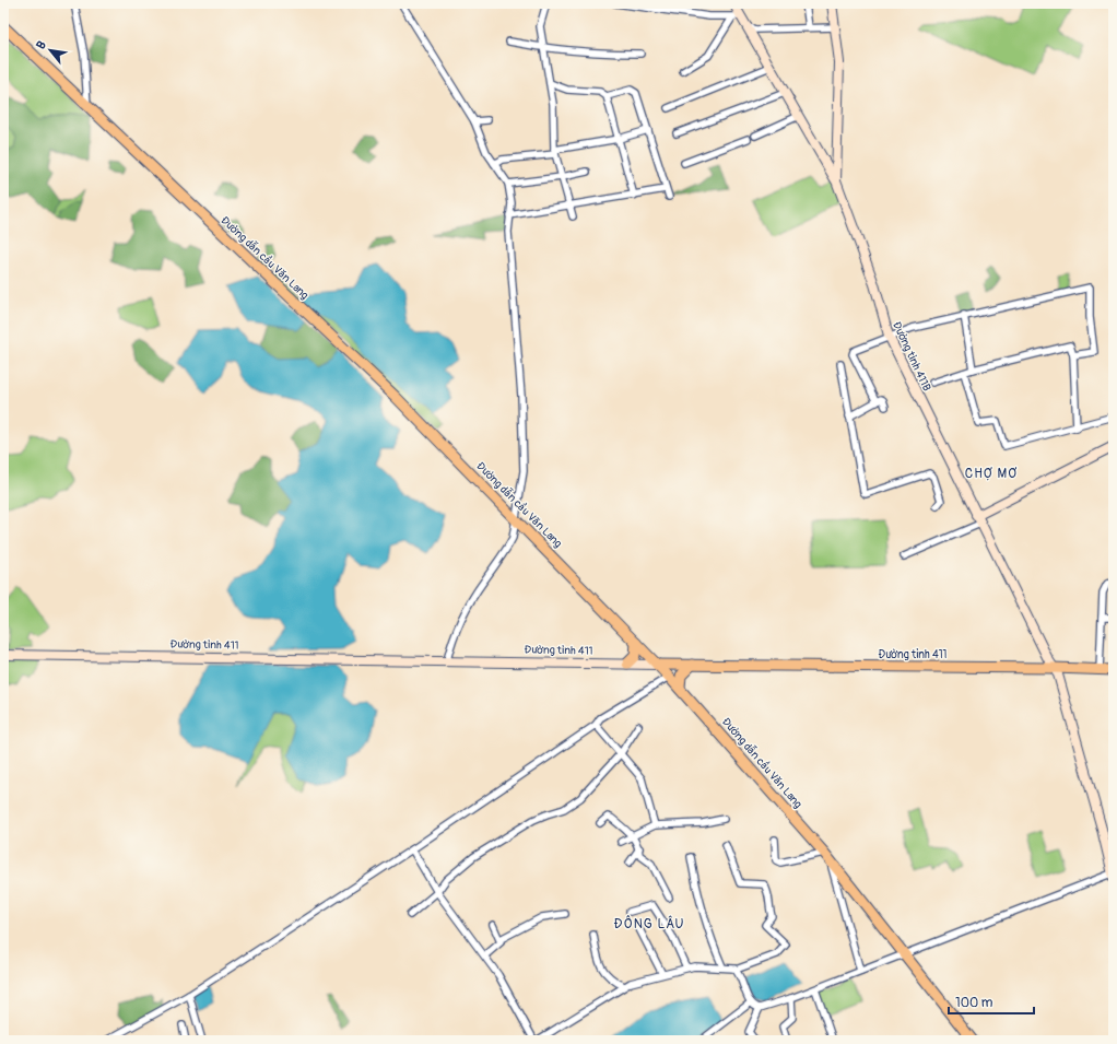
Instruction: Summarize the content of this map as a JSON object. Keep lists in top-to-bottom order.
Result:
{
  "streets": {
    "main road": ["Đường dẫn cầu Văn Lang", "Đường tỉnh 411B", "Đường tỉnh 411"]
  },
  "crossings": [
    ["Đường dẫn cầu Văn Lang", "Đường tỉnh 411"],
    ["Đường tỉnh 411B", "Đường tỉnh 411"]
  ],
  "districts": ["CHỢ MƠ", "ĐÔNG LÂU"],
  "scale_bar": "100 m",
  "north": "top left"
}
